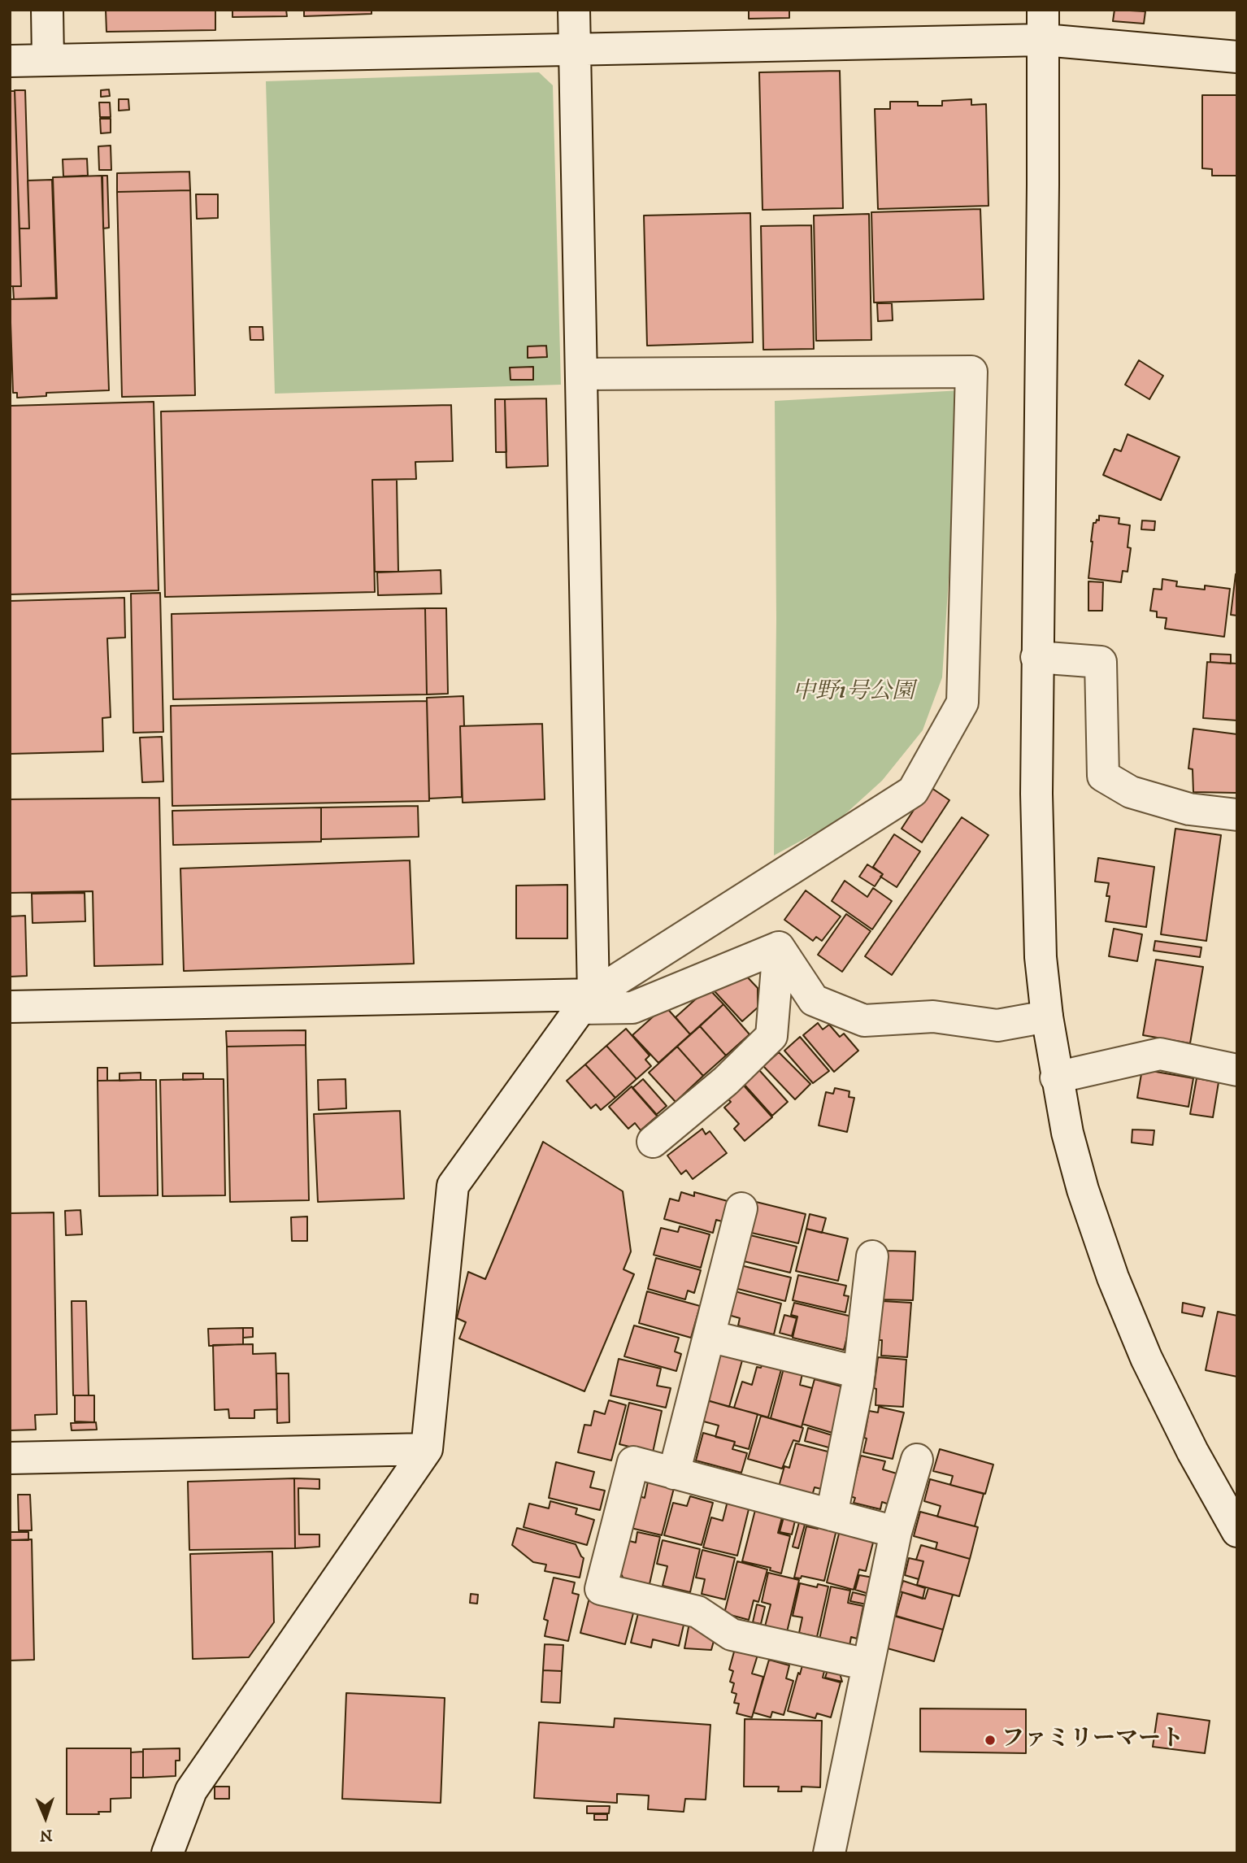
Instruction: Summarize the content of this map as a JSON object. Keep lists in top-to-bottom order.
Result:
{
  "parks": ["中野1号公園"],
  "places": ["ファミリーマート"],
  "north": "bottom"
}
